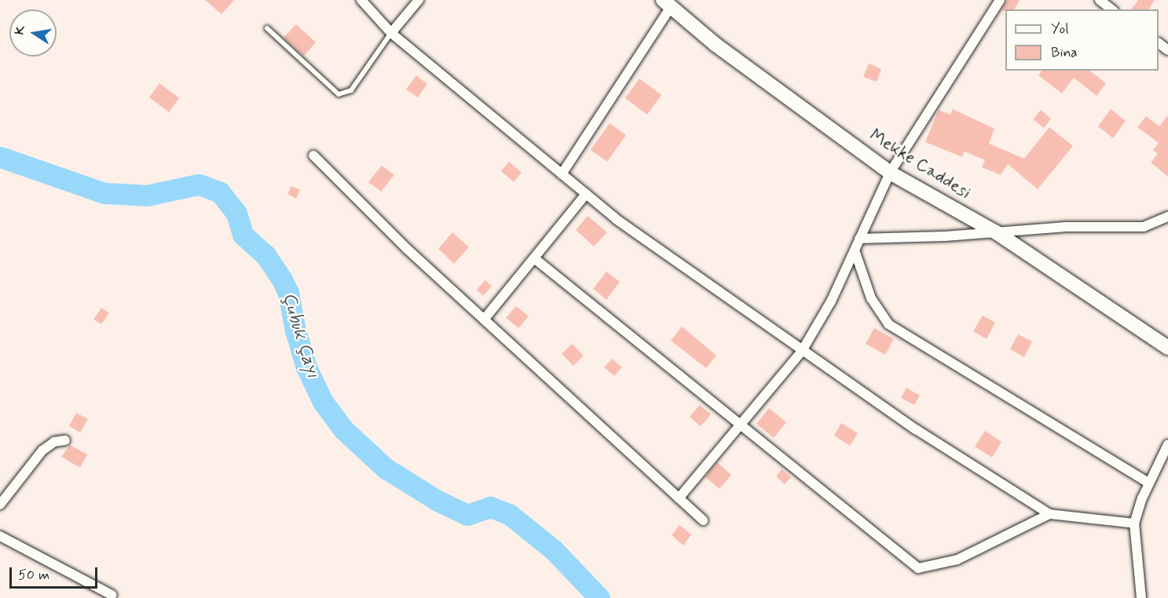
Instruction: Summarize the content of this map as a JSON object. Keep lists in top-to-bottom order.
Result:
{
  "streets": {
    "street": ["Mekke Caddesi"]
  },
  "water": ["Çubuk Çayı"],
  "legend": ["Yol", "Bina"],
  "scale_bar": "50 m",
  "north": "left"
}
